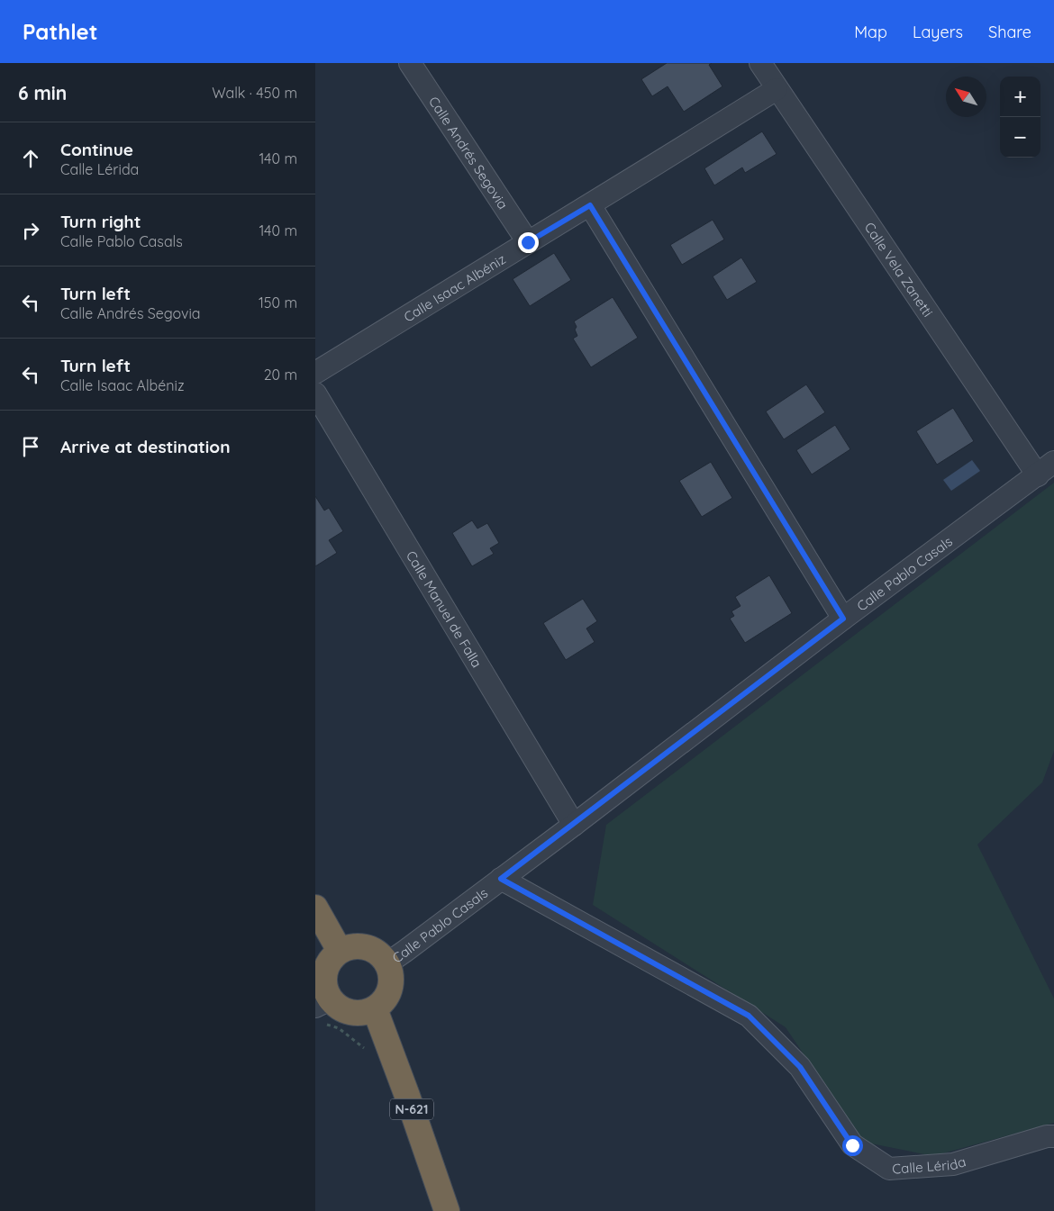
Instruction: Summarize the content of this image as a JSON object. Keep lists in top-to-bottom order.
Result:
{
  "streets": {
    "highway": ["N-621"],
    "street": [
      "Calle Andrés Segovia",
      "Calle Vela Zanetti",
      "Calle Isaac Albéniz",
      "Calle Pablo Casals",
      "Calle Manuel de Falla",
      "Calle Lérida"
    ]
  },
  "crossings": [
    ["Calle Andrés Segovia", "Calle Isaac Albéniz"],
    ["Calle Vela Zanetti", "Calle Isaac Albéniz"],
    ["Calle Vela Zanetti", "Calle Pablo Casals"],
    ["Calle Pablo Casals", "Calle Manuel de Falla"],
    ["Calle Pablo Casals", "N-621"],
    ["Calle Pablo Casals", "Calle Lérida"]
  ],
  "north": "top left",
  "page": {
    "header": "Pathlet",
    "nav": ["Map", "Layers", "Share"],
    "heading": ["6 min", "Walk · 450 m"],
    "map_buttons": ["+", "−"],
    "list": [
      ["Continue", "Calle Lérida", "140 m"],
      ["Turn right", "Calle Pablo Casals", "140 m"],
      ["Turn left", "Calle Andrés Segovia", "150 m"],
      ["Turn left", "Calle Isaac Albéniz", "20 m"],
      "Arrive at destination"
    ]
  }
}
